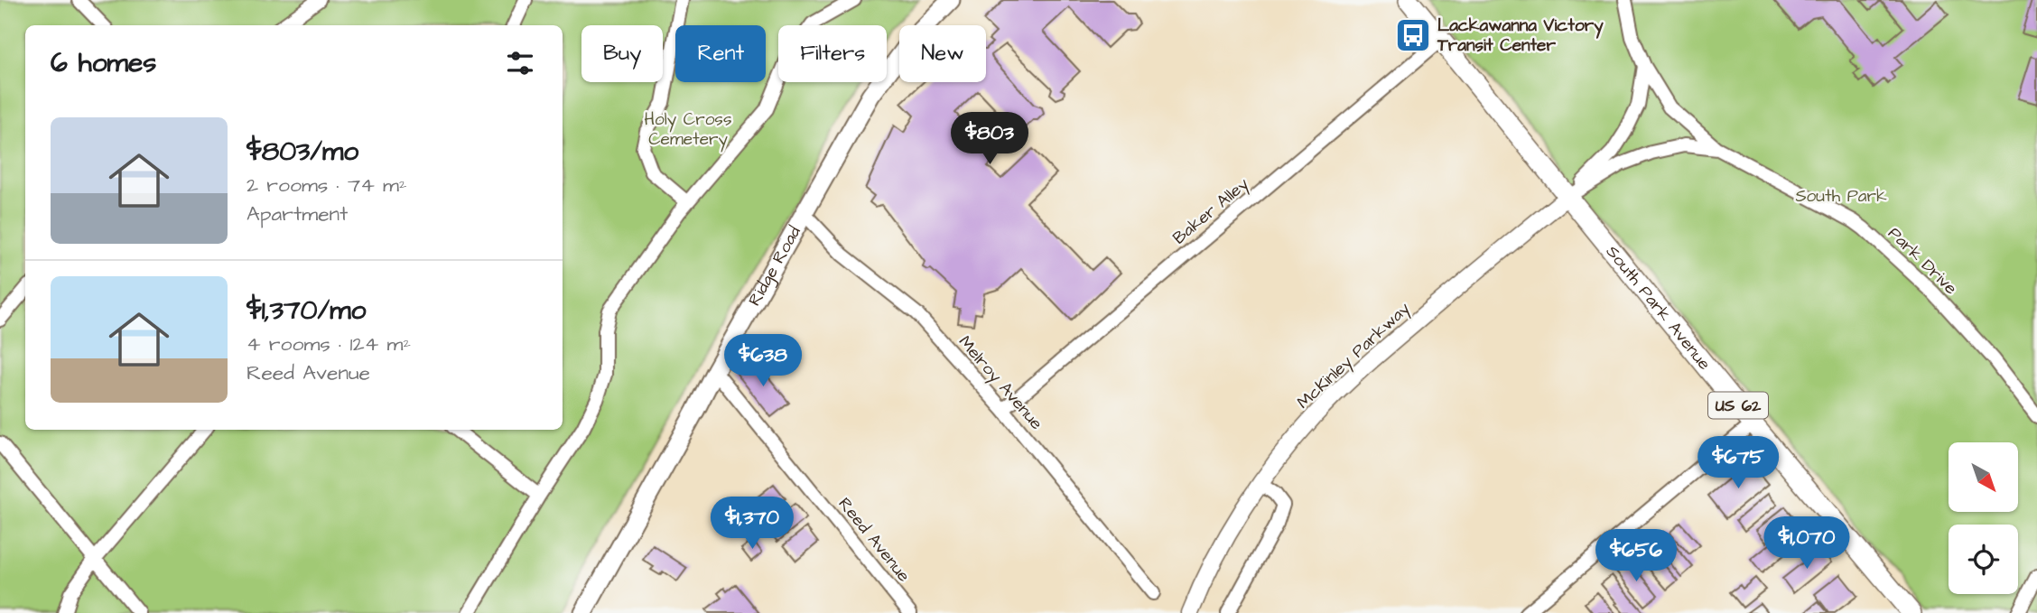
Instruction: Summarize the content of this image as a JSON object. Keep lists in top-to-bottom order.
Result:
{
  "streets": {
    "main road": ["Ridge Road", "South Park Avenue", "US 62"],
    "street": [
      "Baker Alley",
      "Park Drive",
      "McKinley Parkway",
      "Melroy Avenue",
      "Reed Avenue"
    ]
  },
  "crossings": [
    ["Baker Alley", "South Park Avenue"],
    ["Baker Alley", "Melroy Avenue"],
    ["Park Drive", "South Park Avenue"],
    ["Park Drive", "McKinley Parkway"],
    ["Ridge Road", "Melroy Avenue"],
    ["Ridge Road", "Reed Avenue"],
    ["South Park Avenue", "McKinley Parkway"]
  ],
  "parks": ["Holy Cross Cemetery", "South Park"],
  "places": {
    "bus stop": ["Lackawanna Victory Transit Center"]
  },
  "north": "bottom right",
  "page": {
    "chip": [
      "Buy",
      "Rent",
      "Filters",
      "New"
    ],
    "heading": "6 homes",
    "list": [
      {
        "name": "$803/mo",
        "note": "2 rooms · 74 m² · Apartment"
      },
      {
        "name": "$1,370/mo",
        "note": "4 rooms · 124 m² · Reed Avenue"
      }
    ],
    "price": [
      "$803",
      "$638",
      "$675",
      "$1,370",
      "$1,070",
      "$656"
    ]
  }
}
